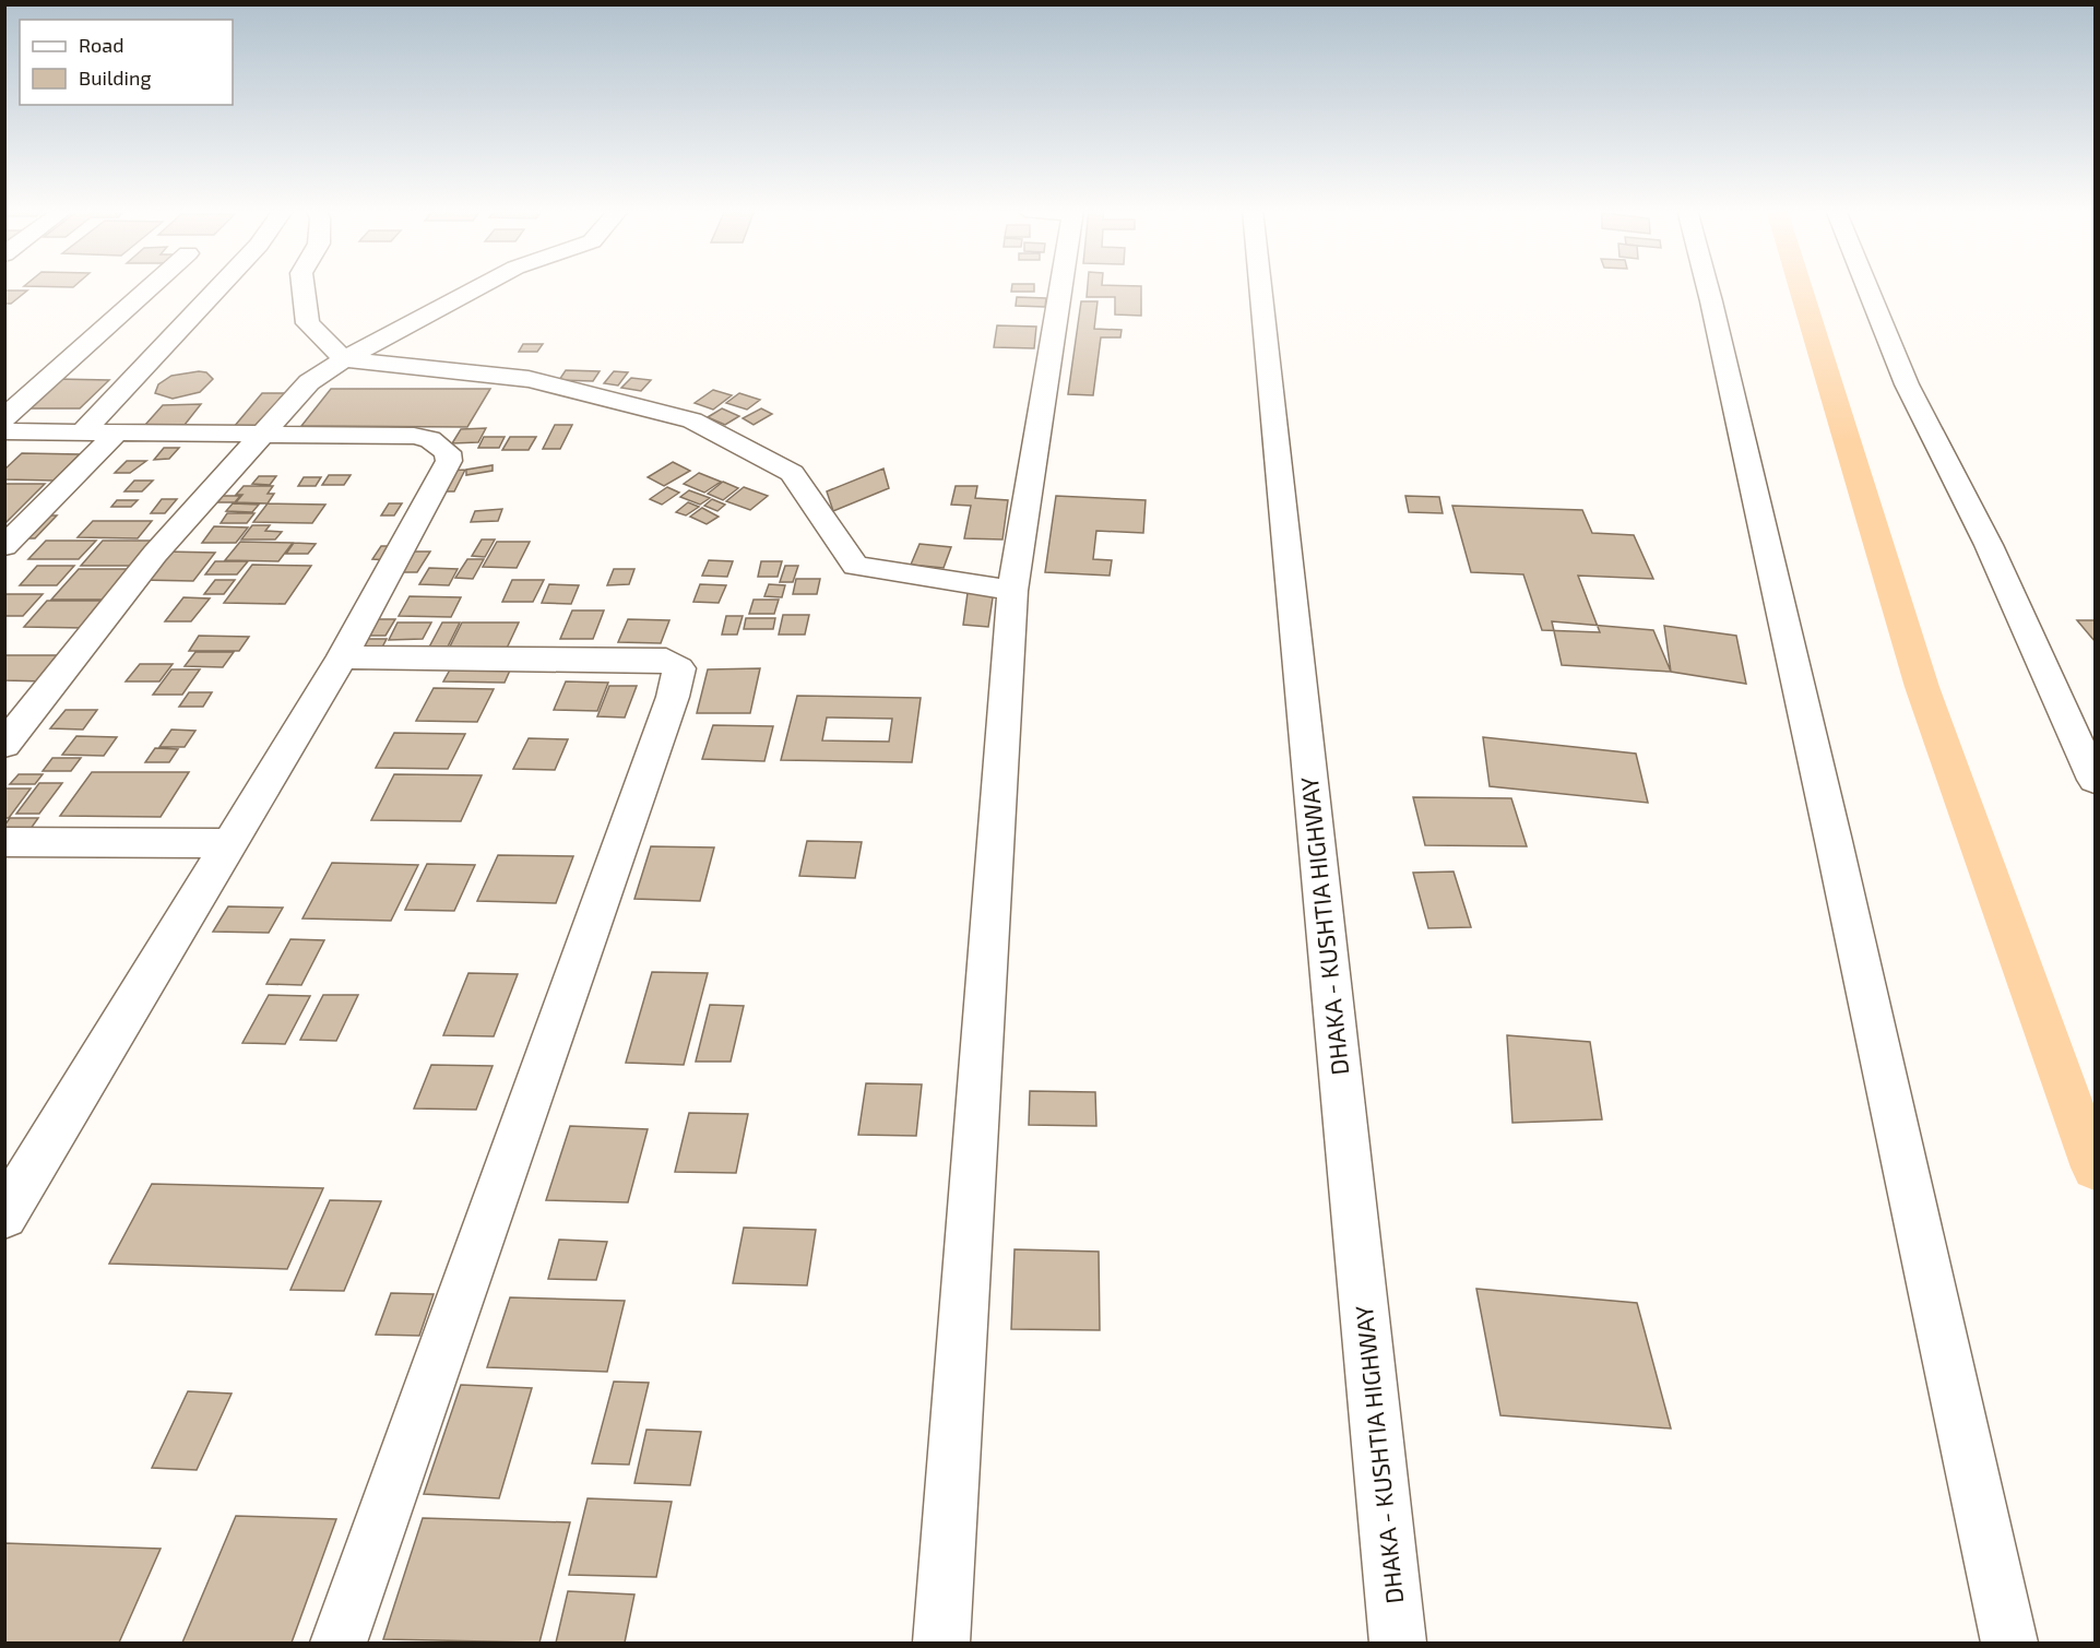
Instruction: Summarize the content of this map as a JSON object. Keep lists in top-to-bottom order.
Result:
{
  "streets": {
    "street": ["DHAKA - KUSHTIA HIGHWAY"]
  },
  "legend": ["Road", "Building"]
}
